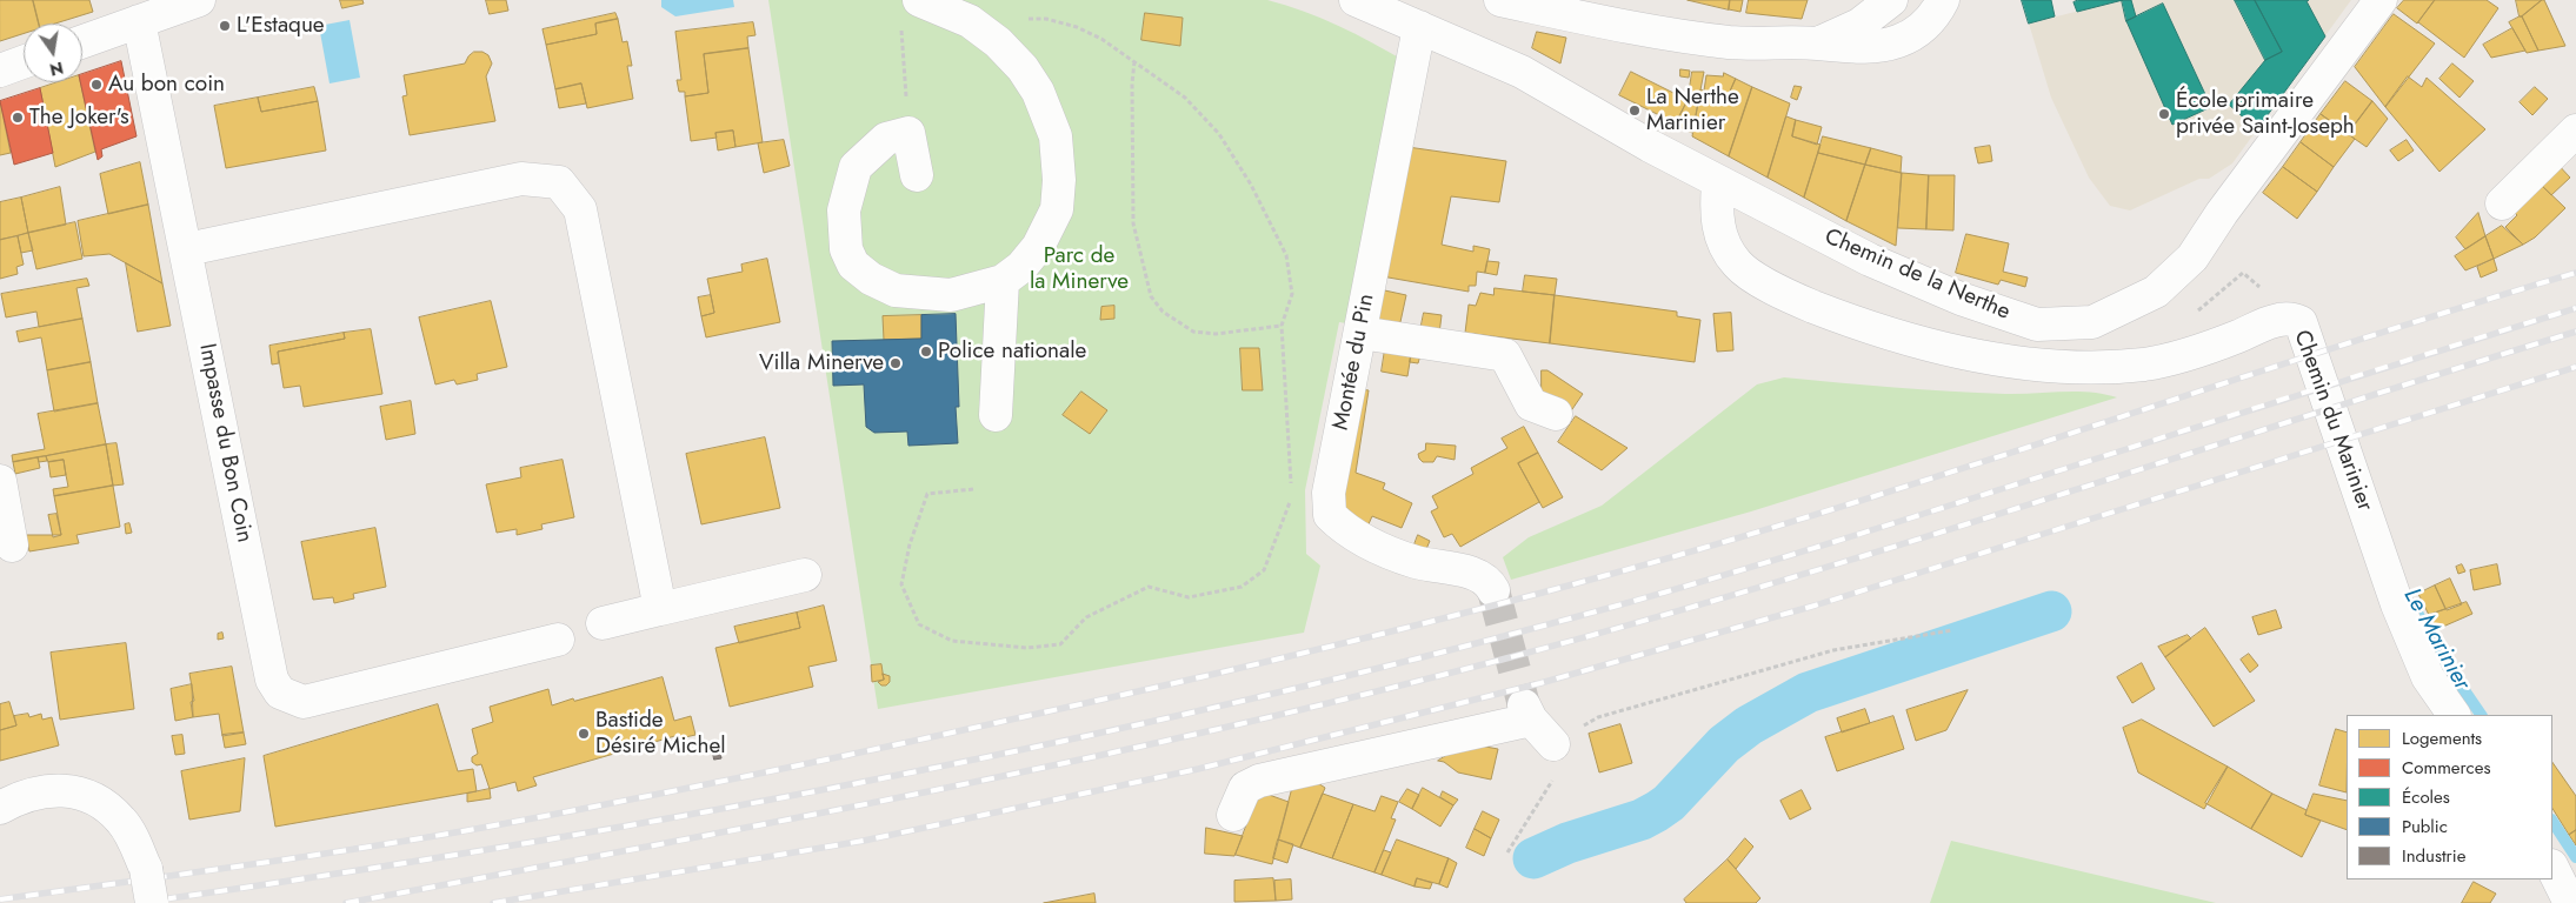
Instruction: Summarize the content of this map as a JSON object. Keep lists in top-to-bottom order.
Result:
{
  "streets": {
    "street": [
      "Chemin de la Nerthe",
      "Montée du Pin",
      "Chemin du Marinier",
      "Impasse du Bon Coin"
    ]
  },
  "crossings": [
    ["Chemin de la Nerthe", "Montée du Pin"],
    ["Chemin de la Nerthe", "Chemin du Marinier"]
  ],
  "water": ["Le Marinier"],
  "parks": ["Parc de la Minerve"],
  "places": [
    "L'Estaque",
    "Au bon coin",
    "La Nerthe Marinier",
    "École primaire privée Saint-Joseph",
    "The Joker's",
    "Police nationale",
    "Villa Minerve",
    "Bastide Désiré Michel"
  ],
  "legend": [
    "Logements",
    "Commerces",
    "Écoles",
    "Public",
    "Industrie"
  ],
  "north": "bottom"
}
